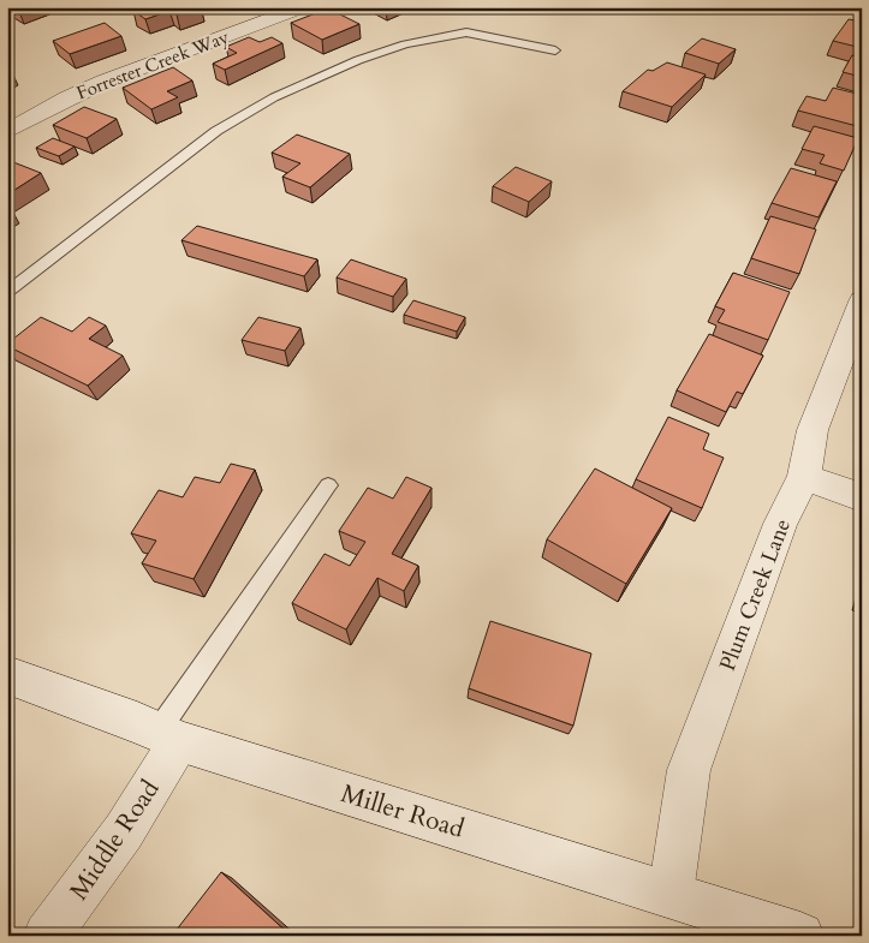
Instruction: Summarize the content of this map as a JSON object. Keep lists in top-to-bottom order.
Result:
{
  "streets": {
    "street": [
      "Forrester Creek Way",
      "Plum Creek Lane",
      "Miller Road",
      "Middle Road"
    ]
  },
  "crossings": [
    ["Plum Creek Lane", "Miller Road"],
    ["Miller Road", "Middle Road"]
  ]
}
